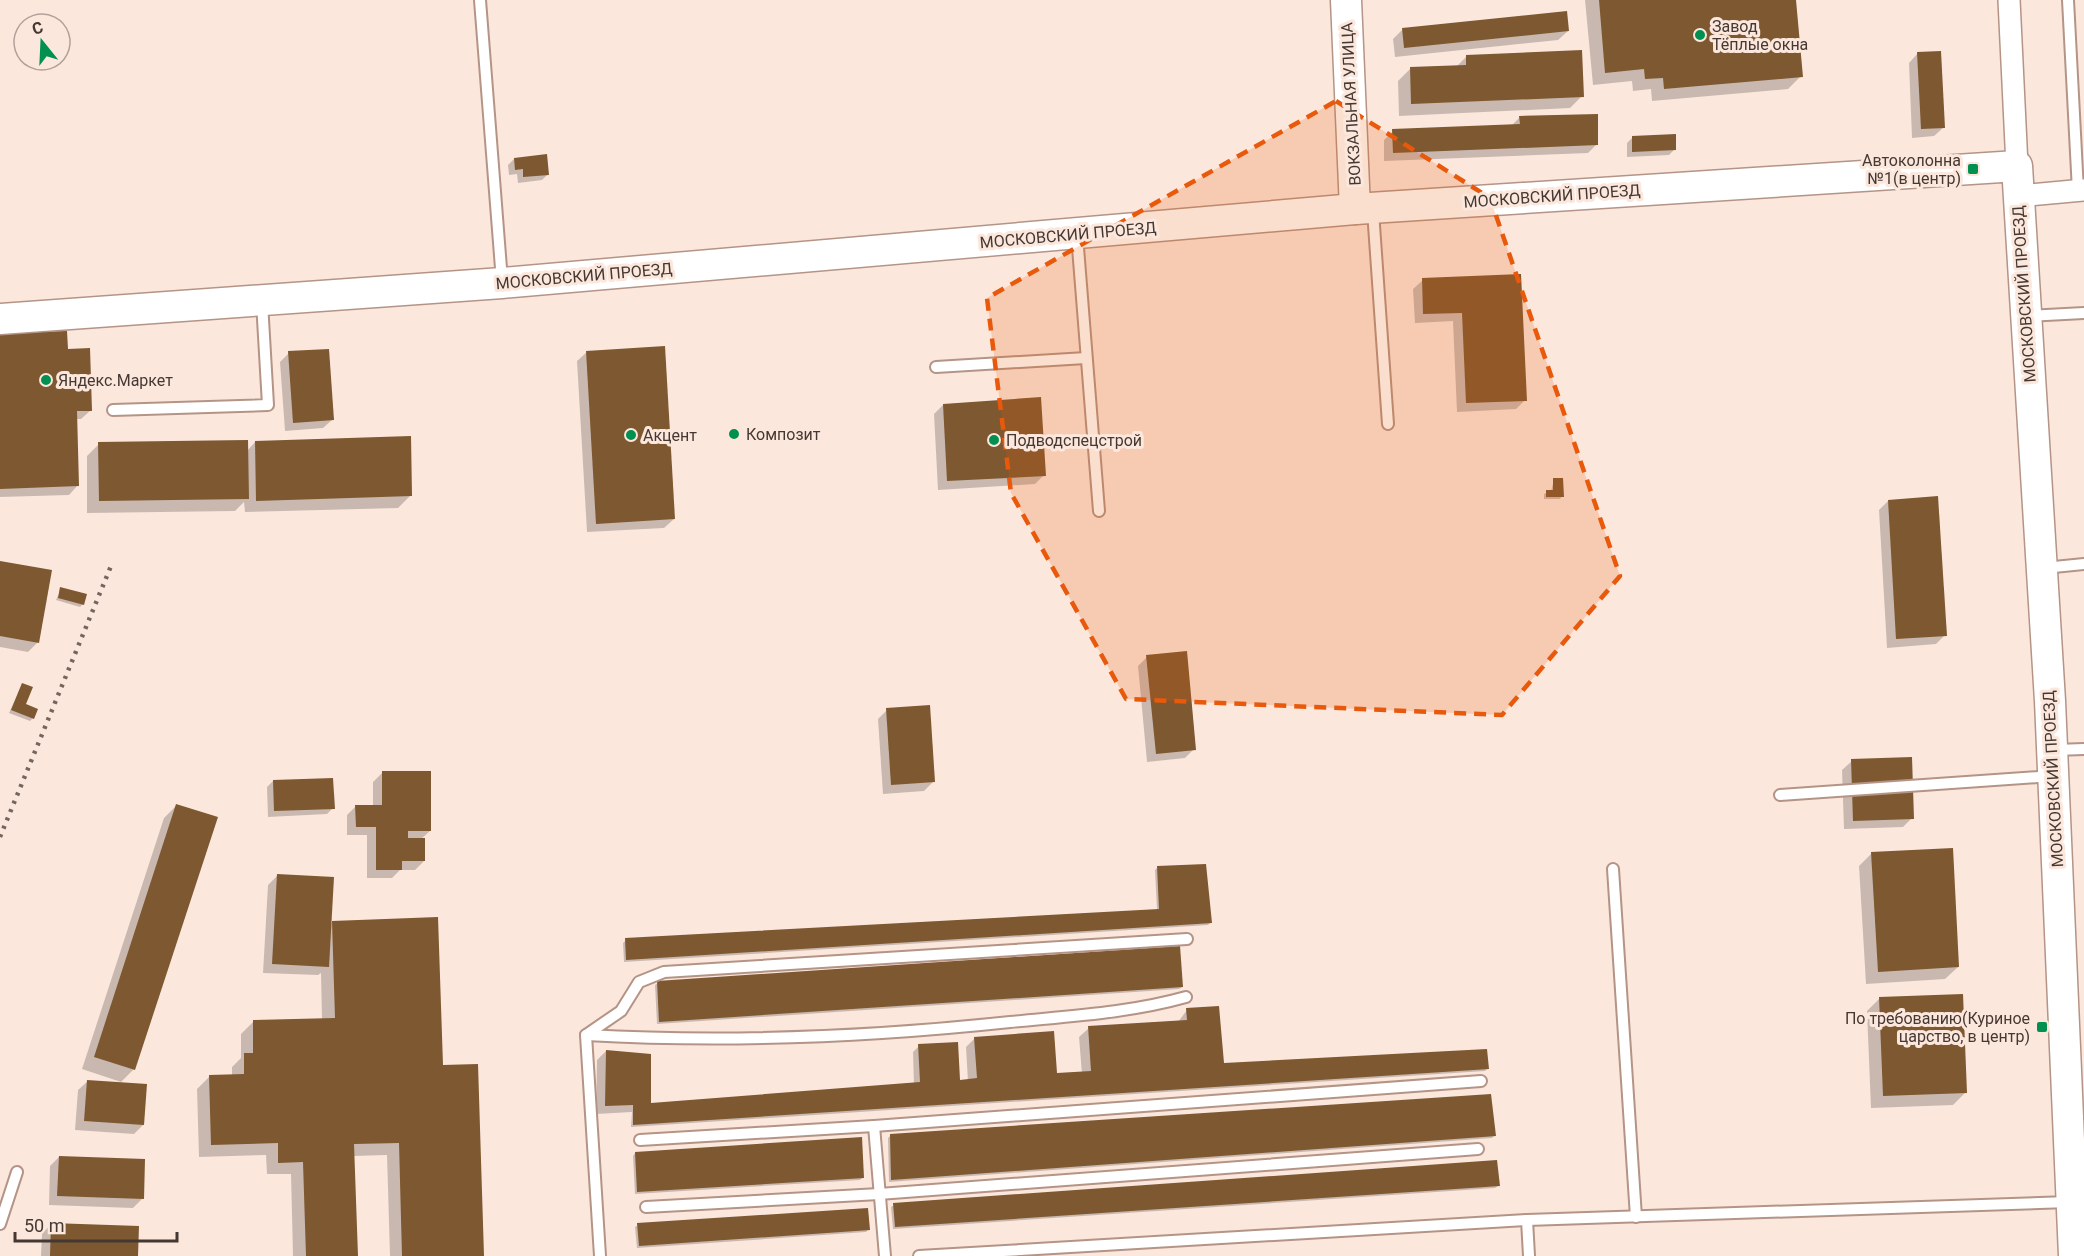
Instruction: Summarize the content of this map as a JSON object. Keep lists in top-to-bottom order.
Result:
{
  "streets": {
    "street": ["ВОКЗАЛЬНАЯ УЛИЦА", "МОСКОВСКИЙ ПРОЕЗД"]
  },
  "crossings": [
    ["ВОКЗАЛЬНАЯ УЛИЦА", "МОСКОВСКИЙ ПРОЕЗД"]
  ],
  "places": {
    "other": [
      "Завод Тёплые окна",
      "Яндекс.Маркет",
      "Композит",
      "Акцент",
      "Подводспецстрой"
    ],
    "transit": ["Автоколонна №1(в центр)", "По требованию(Куриное царство, в центр)"]
  },
  "scale_bar": "50 m",
  "north": "top"
}
